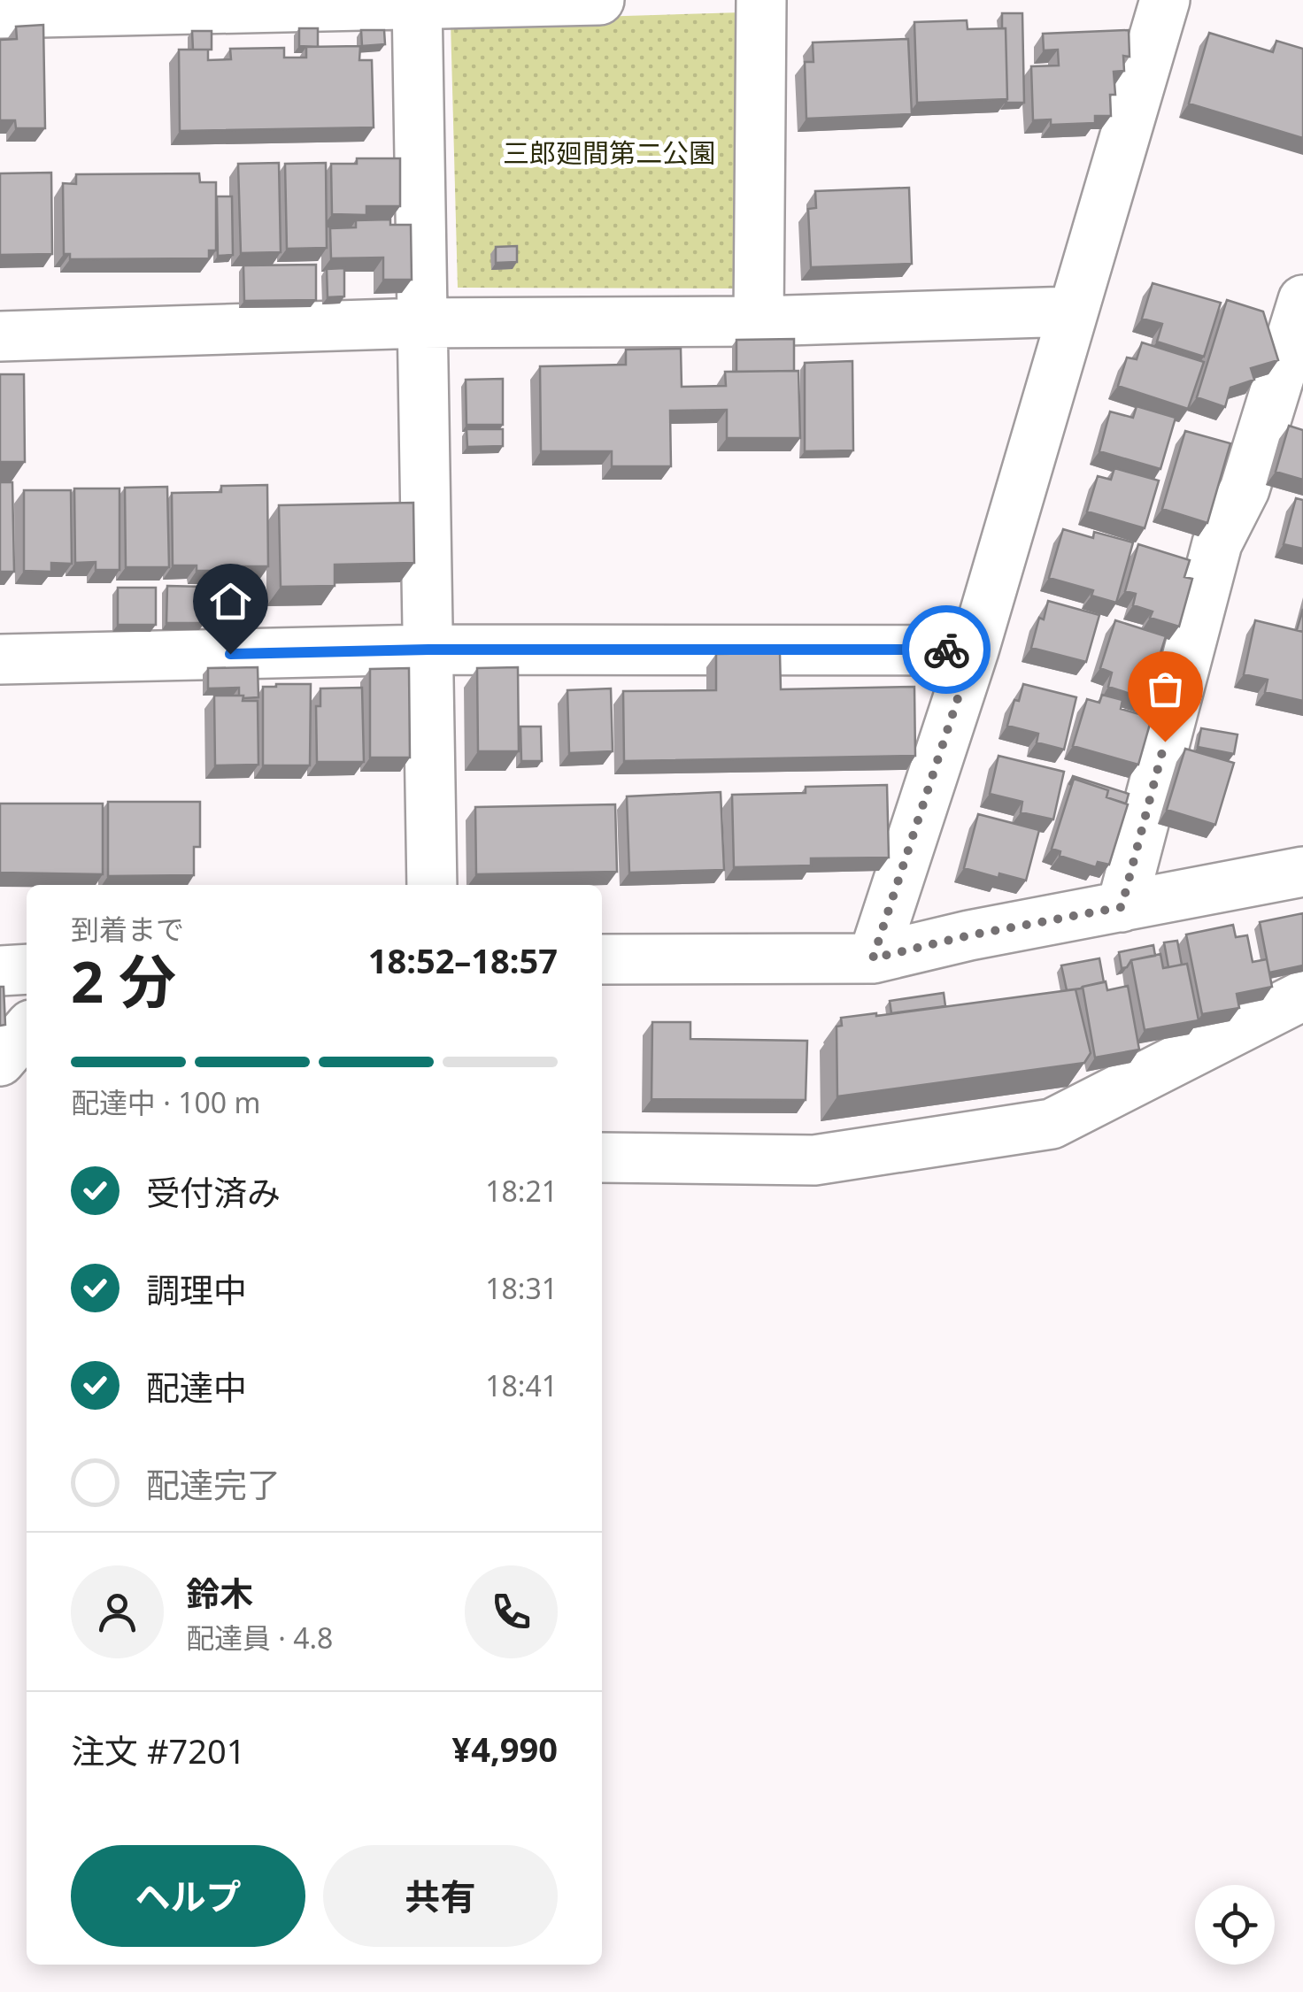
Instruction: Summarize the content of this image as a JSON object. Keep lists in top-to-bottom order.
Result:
{
  "parks": ["三郎廻間第二公園"],
  "page": {
    "heading": ["2 分", "到着まで", "18:52–18:57"],
    "panel": [
      "鈴木",
      "配達員 · 4.8",
      "注文 #7201",
      "¥4,990"
    ],
    "bar": "配達中 · 100 m",
    "list": [
      ["受付済み", "18:21"],
      ["調理中", "18:31"],
      ["配達中", "18:41"],
      "配達完了"
    ],
    "buttons": ["ヘルプ", "共有"]
  }
}
